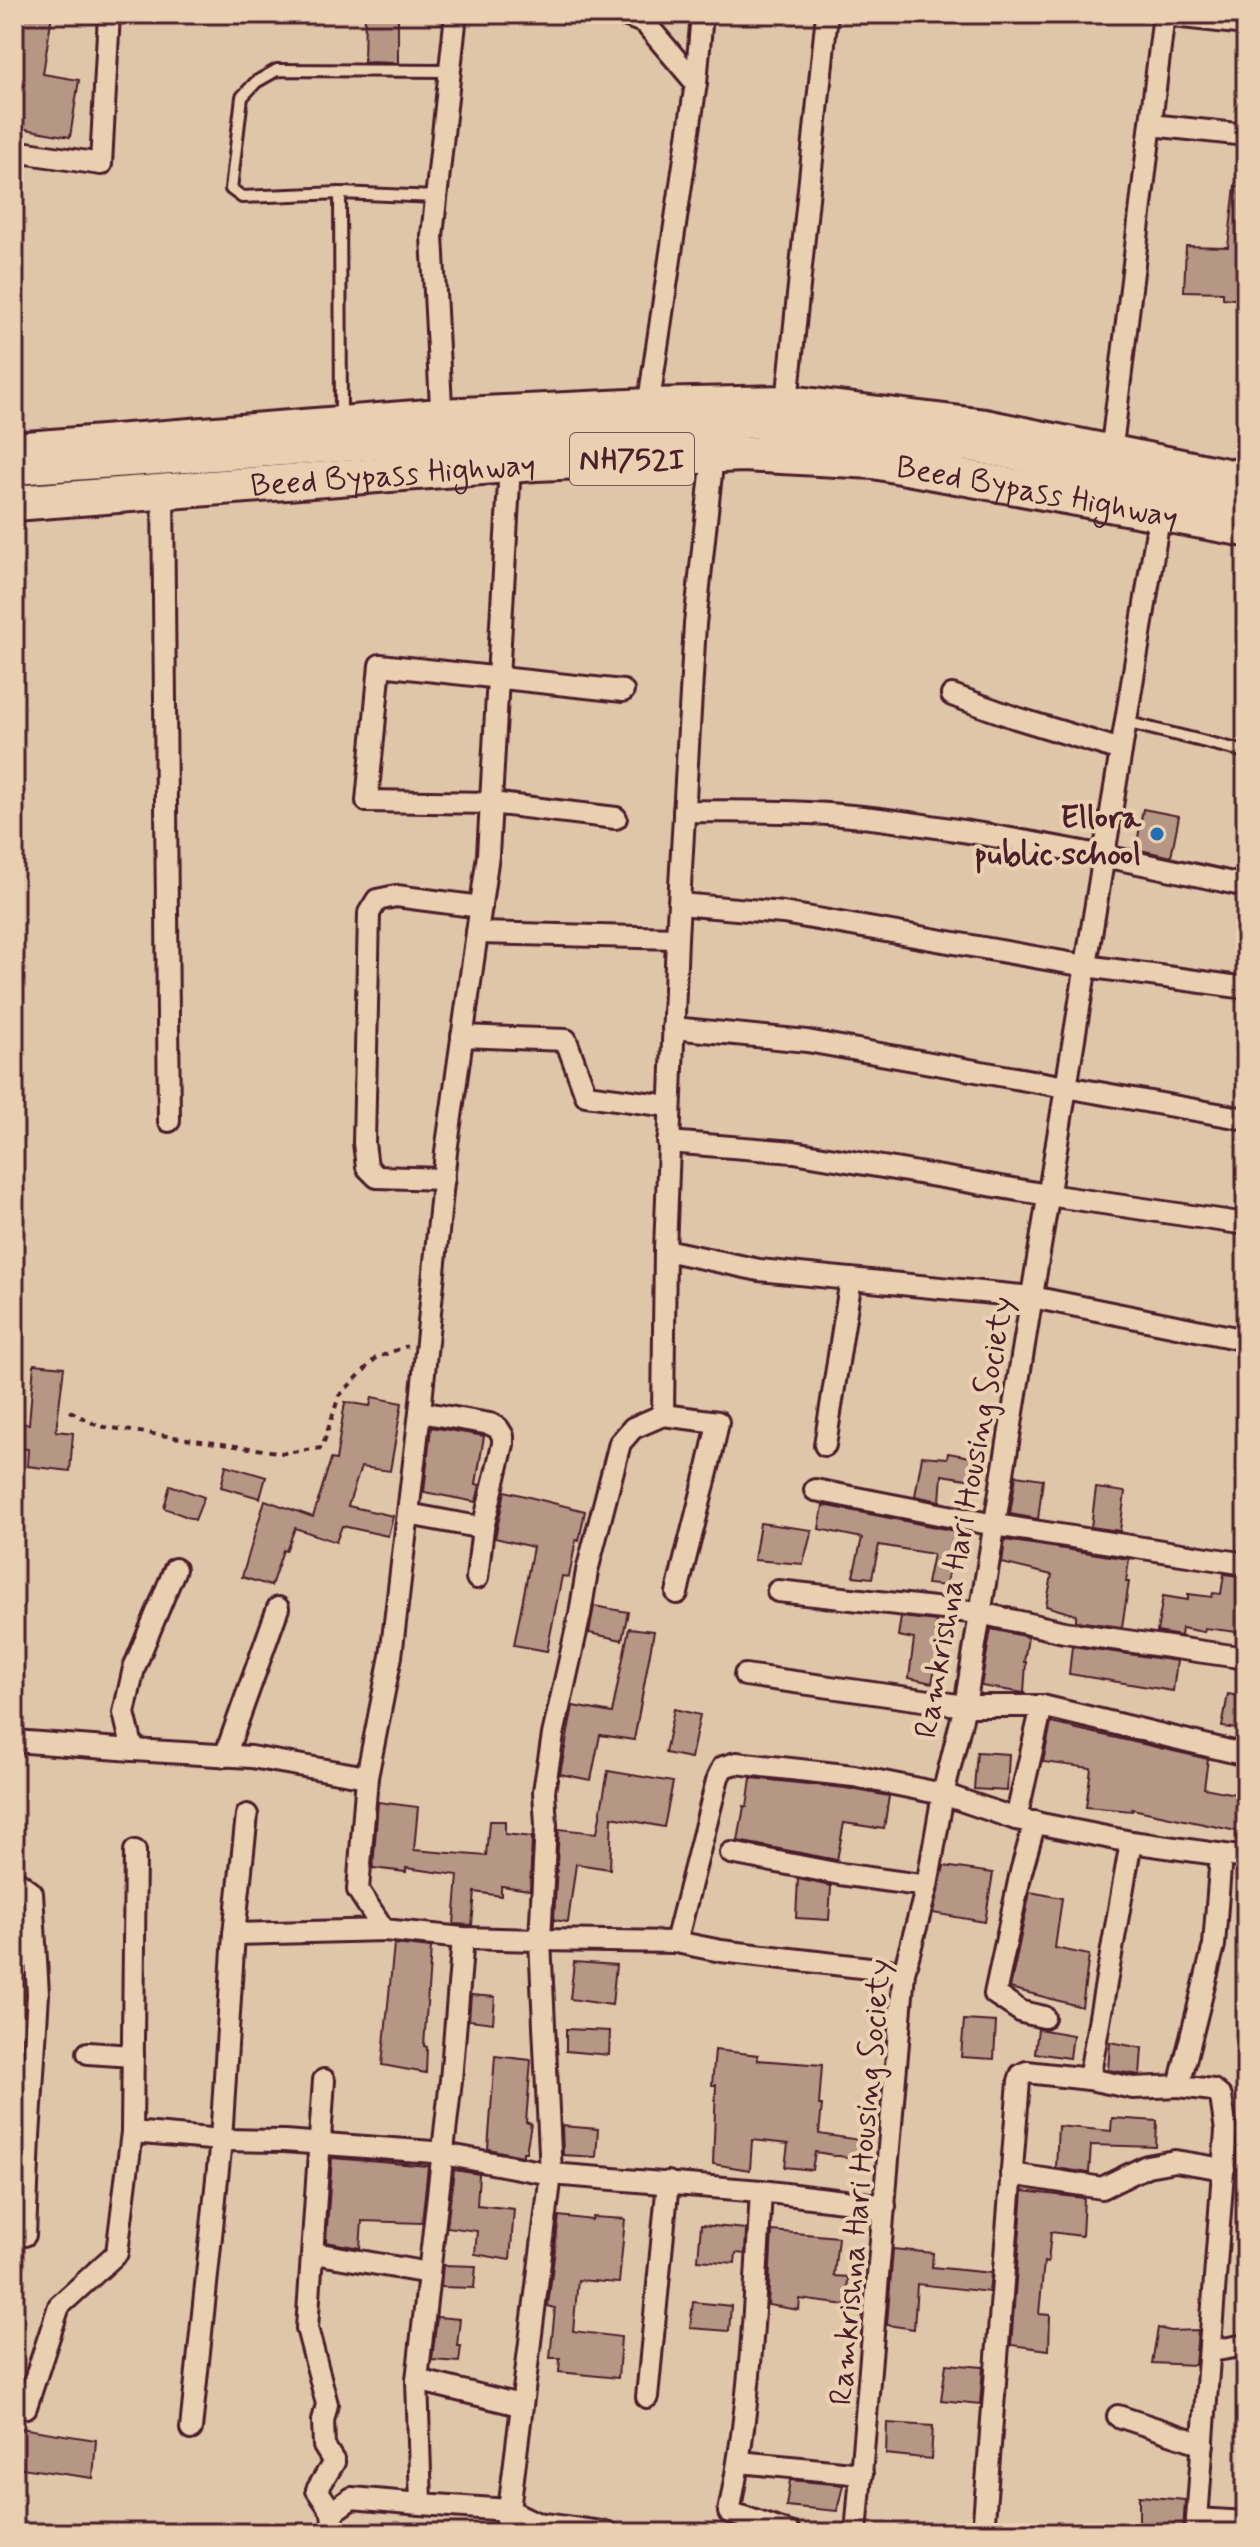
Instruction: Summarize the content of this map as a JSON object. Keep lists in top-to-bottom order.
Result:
{
  "streets": {
    "highway": ["NH752I", "Beed Bypass Highway"],
    "street": ["Ramkrishna Hari Housing Society"]
  },
  "crossings": [
    ["Beed Bypass Highway", "Ramkrishna Hari Housing Society"]
  ],
  "places": ["Ellora public school"]
}
